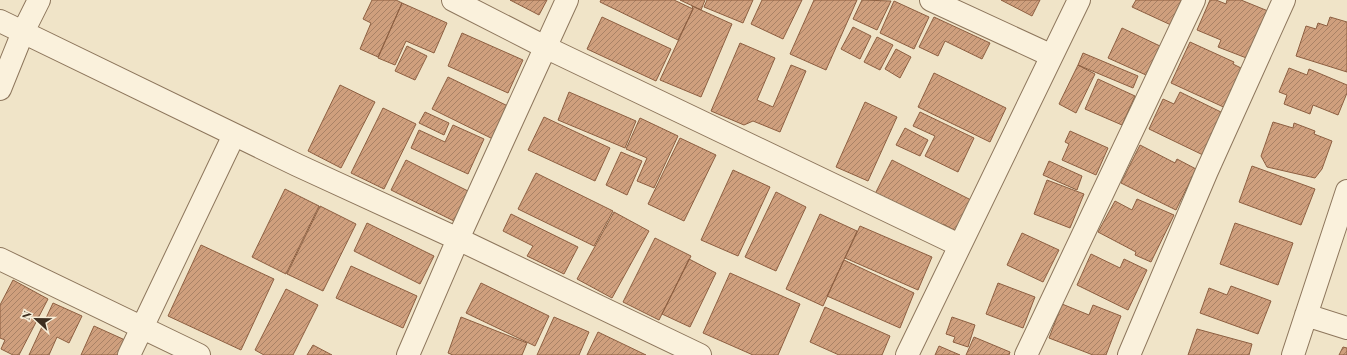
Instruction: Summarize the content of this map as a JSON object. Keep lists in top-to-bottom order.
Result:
{
  "north": "left"
}
